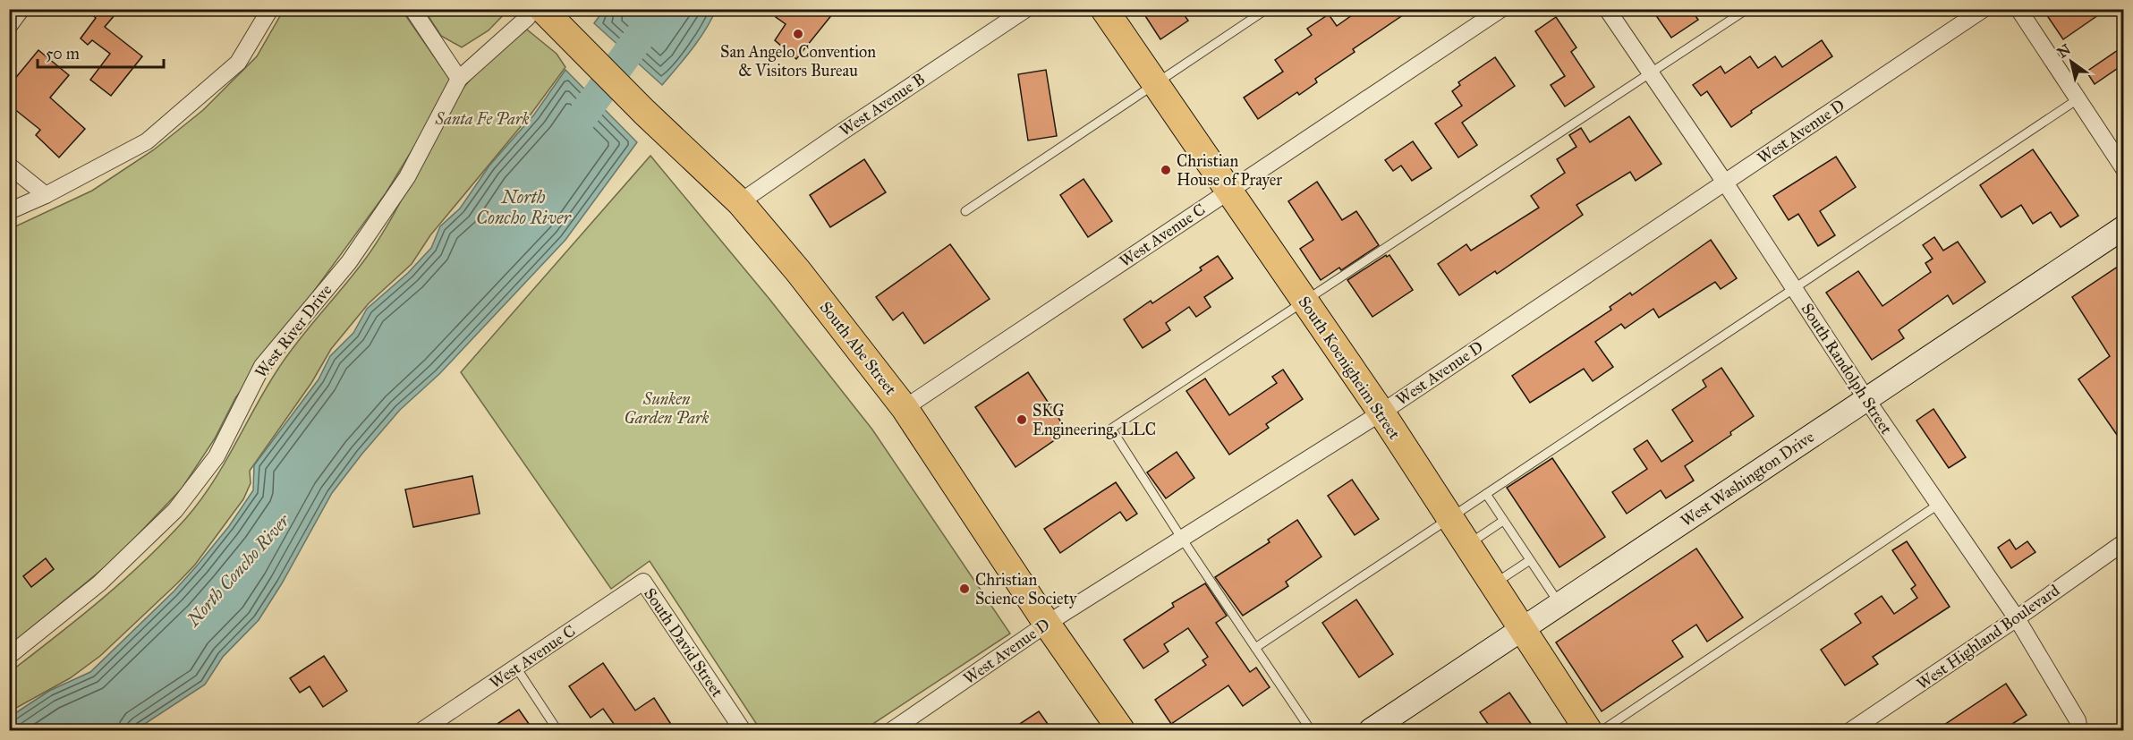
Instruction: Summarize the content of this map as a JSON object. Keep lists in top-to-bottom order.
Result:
{
  "streets": {
    "main road": ["South Abe Street", "South Koenigheim Street"],
    "street": [
      "West Avenue B",
      "West Avenue D",
      "West Avenue C",
      "West River Drive",
      "South Randolph Street",
      "West Washington Drive",
      "West Highland Boulevard",
      "South David Street"
    ]
  },
  "crossings": [
    ["West Avenue B", "South Abe Street"],
    ["West Avenue D", "South Abe Street"],
    ["West Avenue D", "South Koenigheim Street"],
    ["West Avenue D", "South Randolph Street"],
    ["West Avenue C", "South Abe Street"],
    ["West Avenue C", "South Koenigheim Street"],
    ["West Avenue C", "South David Street"],
    ["South Koenigheim Street", "West Washington Drive"],
    ["South Randolph Street", "West Washington Drive"],
    ["South Randolph Street", "West Highland Boulevard"]
  ],
  "water": ["North Concho River"],
  "parks": ["Santa Fe Park", "Sunken Garden Park"],
  "places": [
    "San Angelo Convention & Visitors Bureau",
    "Christian House of Prayer",
    "SKG Engineering, LLC",
    "Christian Science Society"
  ],
  "scale_bar": "50 m",
  "north": "top left"
}
